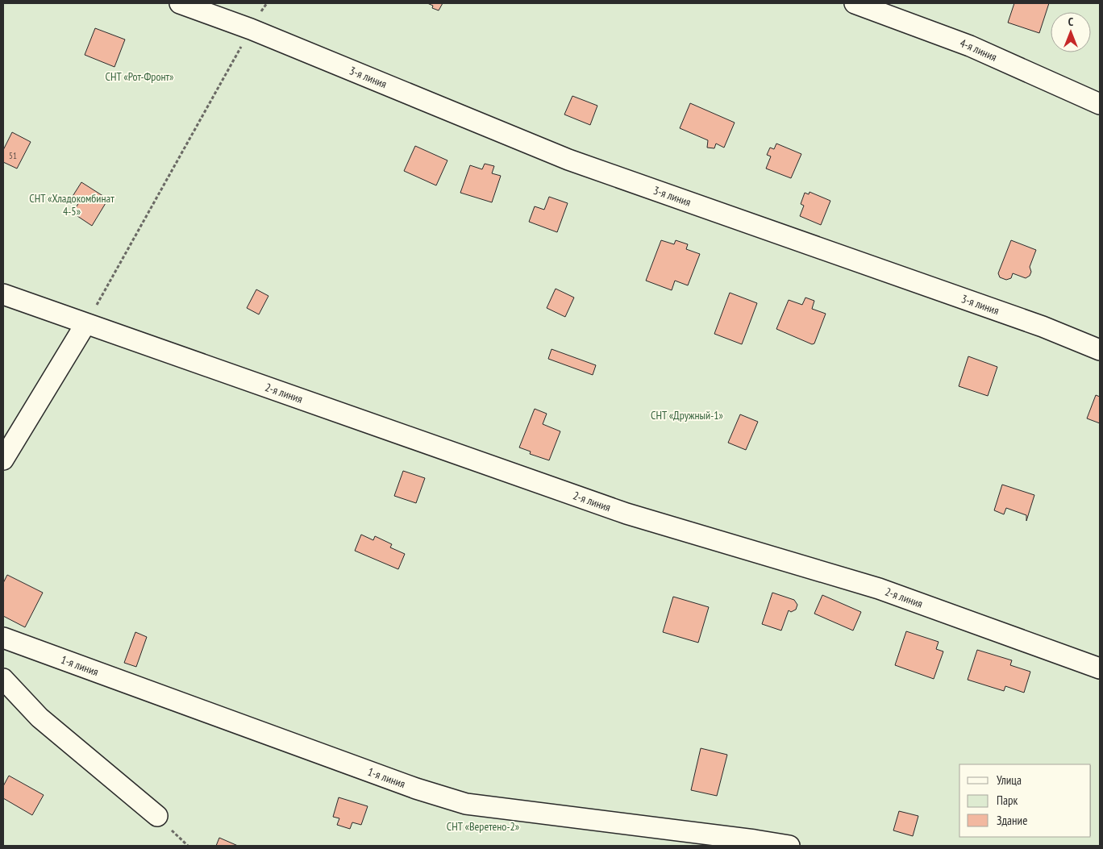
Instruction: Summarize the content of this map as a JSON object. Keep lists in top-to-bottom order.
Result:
{
  "streets": {
    "street": [
      "4-я линия",
      "3-я линия",
      "2-я линия",
      "1-я линия"
    ]
  },
  "parks": [
    "СНТ «Рот-Фронт»",
    "СНТ «Хладокомбинат 4-5»",
    "СНТ «Дружный-1»",
    "СНТ «Веретено-2»"
  ],
  "house_numbers": ["51"],
  "legend": ["Улица", "Парк", "Здание"],
  "north": "top"
}
